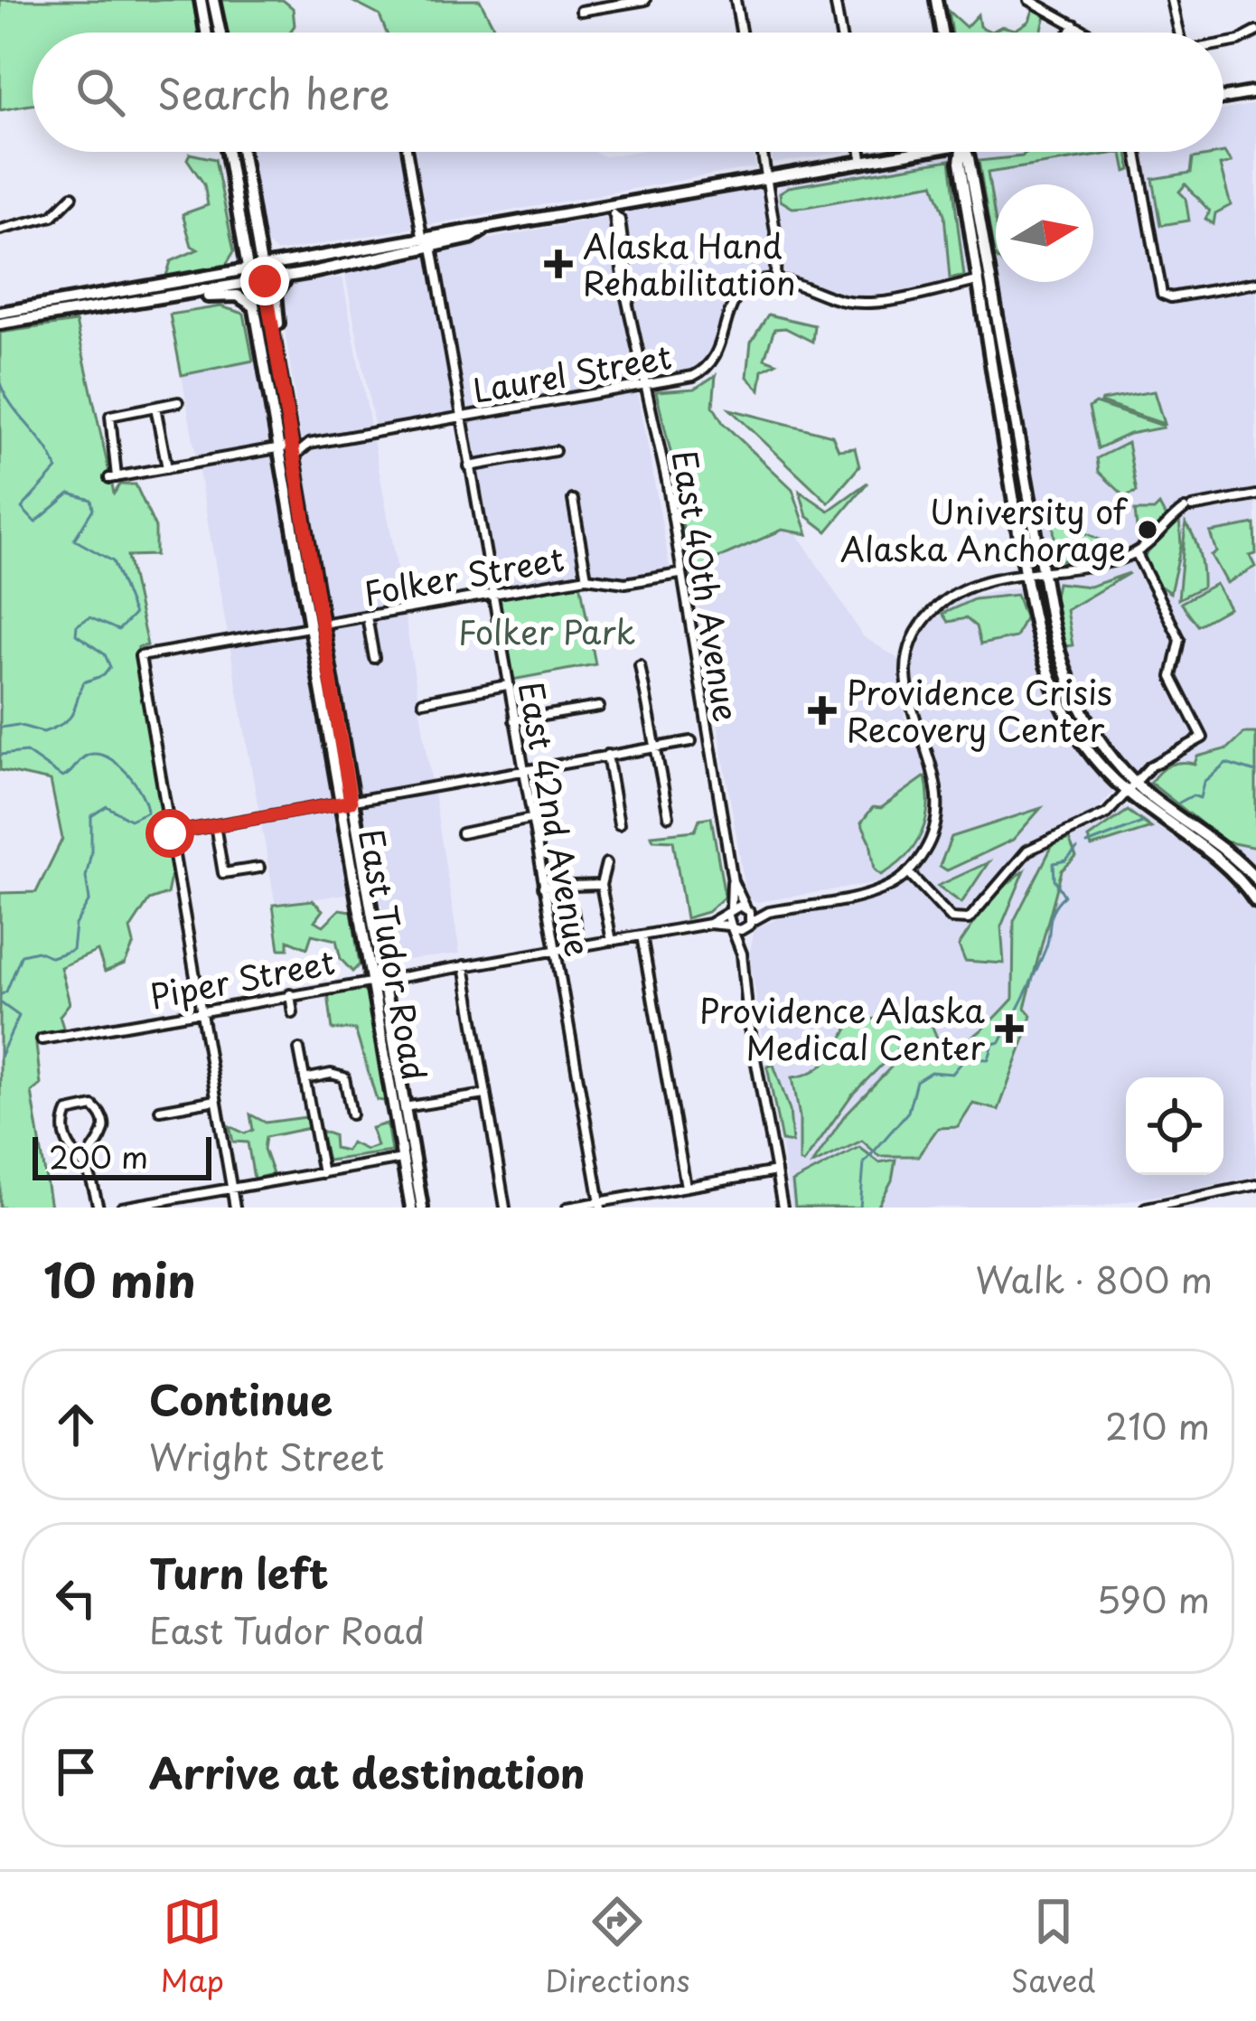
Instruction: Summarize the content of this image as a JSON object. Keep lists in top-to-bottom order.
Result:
{
  "streets": {
    "main road": ["East Tudor Road"],
    "street": [
      "Laurel Street",
      "Folker Street",
      "East 40th Avenue",
      "East 42nd Avenue",
      "Piper Street"
    ]
  },
  "crossings": [
    ["Laurel Street", "East 40th Avenue"],
    ["Laurel Street", "East 42nd Avenue"],
    ["Folker Street", "East 40th Avenue"],
    ["Folker Street", "East 42nd Avenue"],
    ["Folker Street", "East Tudor Road"],
    ["East 40th Avenue", "Piper Street"],
    ["East 42nd Avenue", "Piper Street"],
    ["East Tudor Road", "Piper Street"]
  ],
  "parks": ["Folker Park"],
  "places": {
    "health": ["Alaska Hand Rehabilitation", "Providence Crisis Recovery Center", "Providence Alaska Medical Center"],
    "other": ["University of Alaska Anchorage"]
  },
  "scale_bar": "200 m",
  "north": "right",
  "page": {
    "search": "Search here",
    "scale": "200 m",
    "heading": ["10 min", "Walk · 800 m"],
    "list": [
      ["Continue", "Wright Street", "210 m"],
      ["Turn left", "East Tudor Road", "590 m"],
      "Arrive at destination"
    ],
    "nav": ["Map", "Directions", "Saved"]
  }
}
